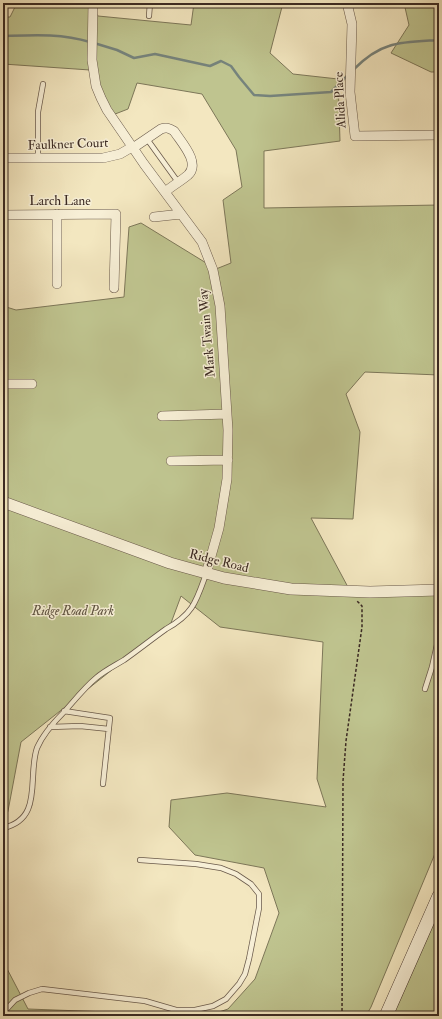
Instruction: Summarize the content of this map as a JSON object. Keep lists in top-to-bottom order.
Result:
{
  "streets": {
    "street": [
      "Alida Place",
      "Faulkner Court",
      "Larch Lane",
      "Mark Twain Way",
      "Ridge Road"
    ]
  },
  "crossings": [
    ["Faulkner Court", "Mark Twain Way"],
    ["Mark Twain Way", "Ridge Road"]
  ],
  "parks": ["Ridge Road Park"]
}
